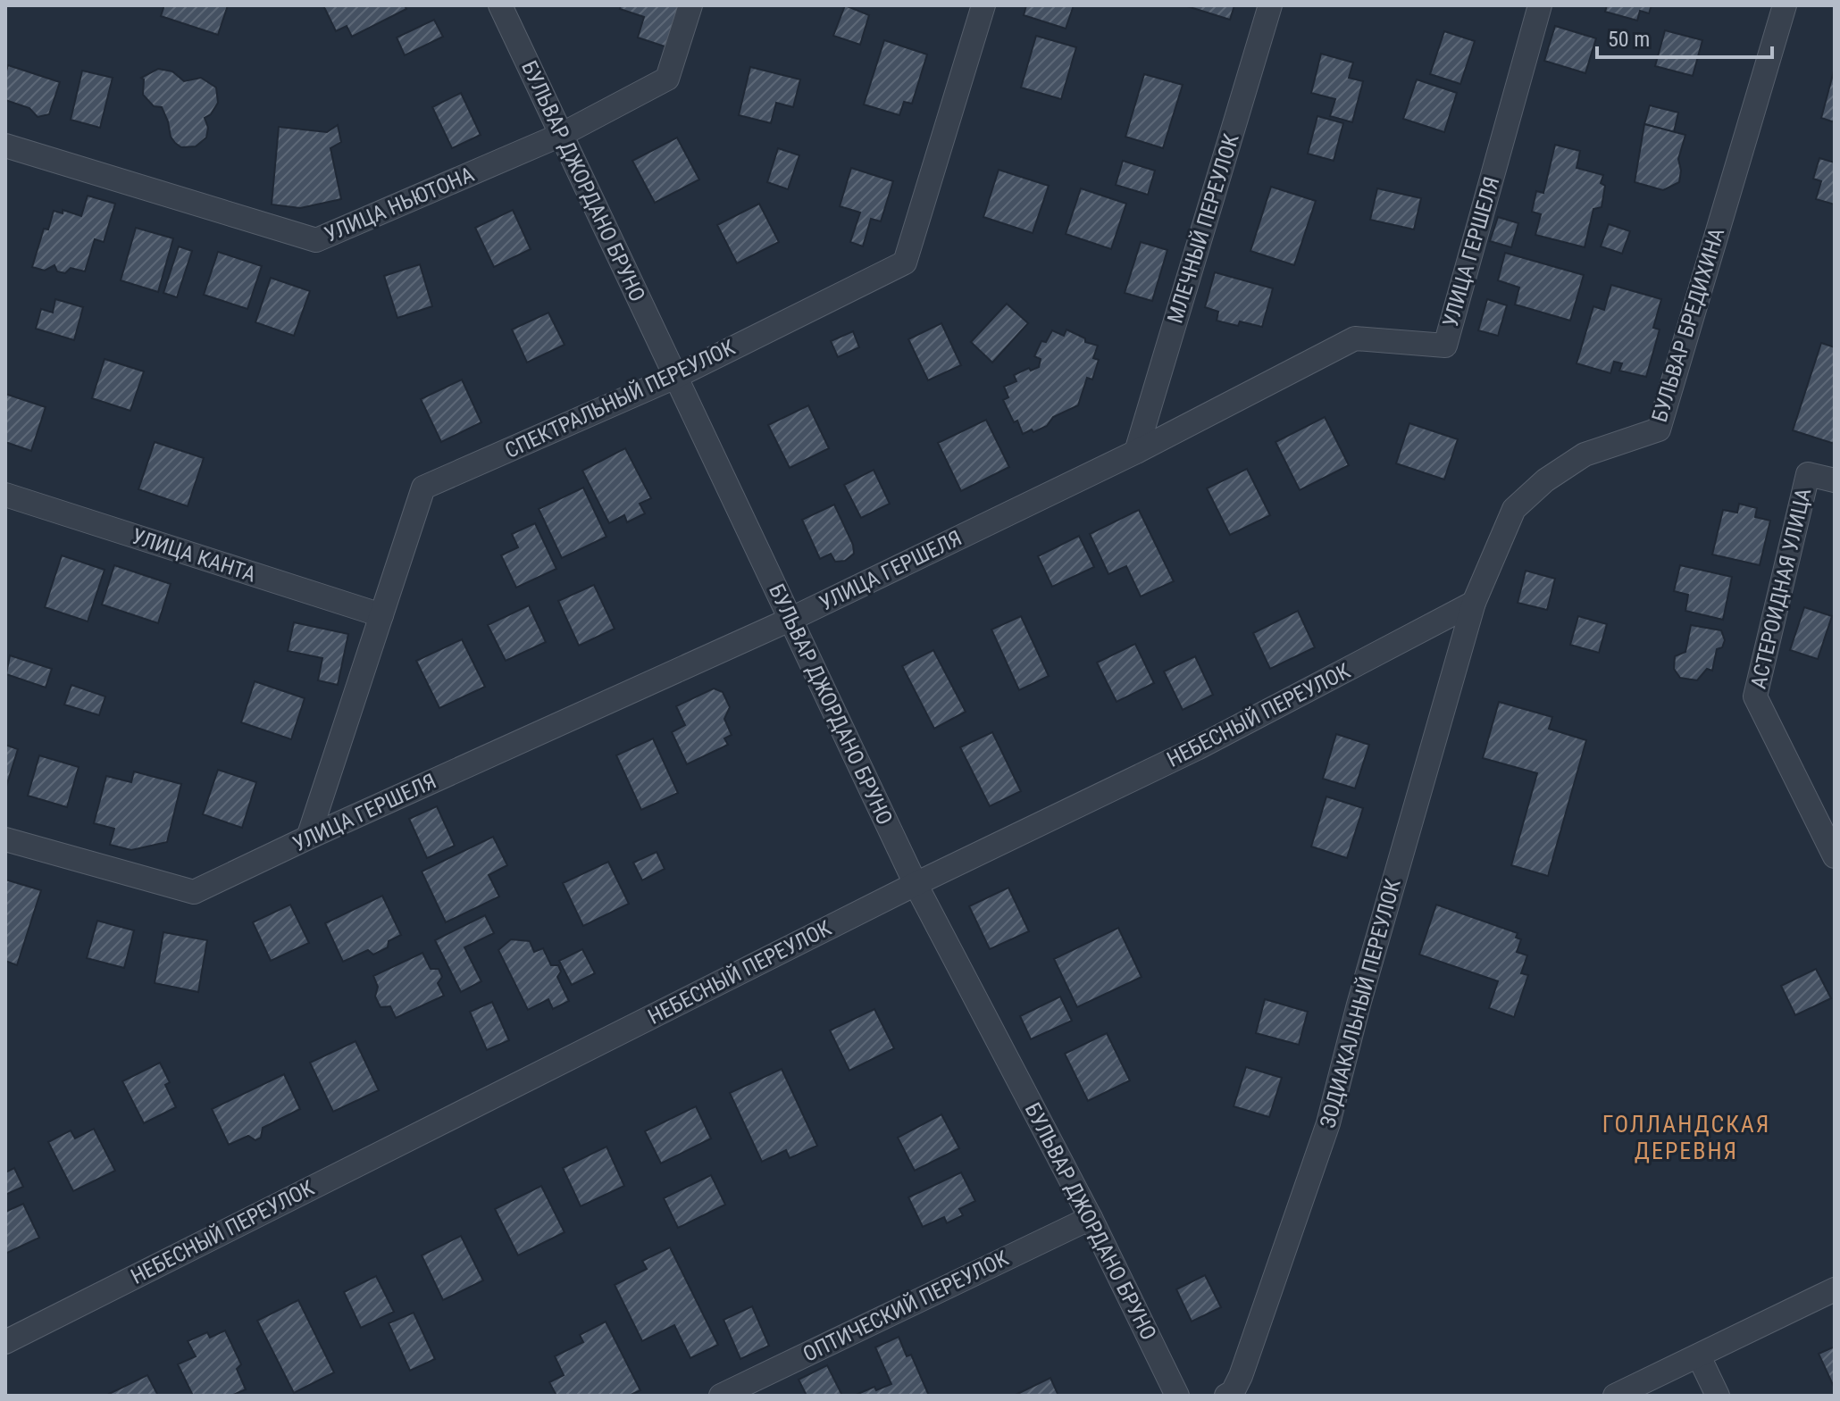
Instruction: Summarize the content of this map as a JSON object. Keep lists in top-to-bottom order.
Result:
{
  "streets": {
    "street": [
      "БУЛЬВАР ДЖОРДАНО БРУНО",
      "УЛИЦА НЬЮТОНА",
      "МЛЕЧНЫЙ ПЕРЕУЛОК",
      "УЛИЦА ГЕРШЕЛЯ",
      "БУЛЬВАР БРЕДИХИНА",
      "СПЕКТРАЛЬНЫЙ ПЕРЕУЛОК",
      "УЛИЦА КАНТА",
      "АСТЕРОИДНАЯ УЛИЦА",
      "НЕБЕСНЫЙ ПЕРЕУЛОК",
      "ЗОДИАКАЛЬНЫЙ ПЕРЕУЛОК",
      "ОПТИЧЕСКИЙ ПЕРЕУЛОК"
    ]
  },
  "crossings": [
    ["БУЛЬВАР ДЖОРДАНО БРУНО", "УЛИЦА НЬЮТОНА"],
    ["БУЛЬВАР ДЖОРДАНО БРУНО", "УЛИЦА ГЕРШЕЛЯ"],
    ["БУЛЬВАР ДЖОРДАНО БРУНО", "СПЕКТРАЛЬНЫЙ ПЕРЕУЛОК"],
    ["БУЛЬВАР ДЖОРДАНО БРУНО", "НЕБЕСНЫЙ ПЕРЕУЛОК"],
    ["БУЛЬВАР ДЖОРДАНО БРУНО", "ОПТИЧЕСКИЙ ПЕРЕУЛОК"],
    ["МЛЕЧНЫЙ ПЕРЕУЛОК", "УЛИЦА ГЕРШЕЛЯ"],
    ["УЛИЦА ГЕРШЕЛЯ", "СПЕКТРАЛЬНЫЙ ПЕРЕУЛОК"],
    ["БУЛЬВАР БРЕДИХИНА", "НЕБЕСНЫЙ ПЕРЕУЛОК"],
    ["БУЛЬВАР БРЕДИХИНА", "ЗОДИАКАЛЬНЫЙ ПЕРЕУЛОК"],
    ["СПЕКТРАЛЬНЫЙ ПЕРЕУЛОК", "УЛИЦА КАНТА"],
    ["НЕБЕСНЫЙ ПЕРЕУЛОК", "ЗОДИАКАЛЬНЫЙ ПЕРЕУЛОК"]
  ],
  "districts": ["ГОЛЛАНДСКАЯ ДЕРЕВНЯ"],
  "scale_bar": "50 m"
}
